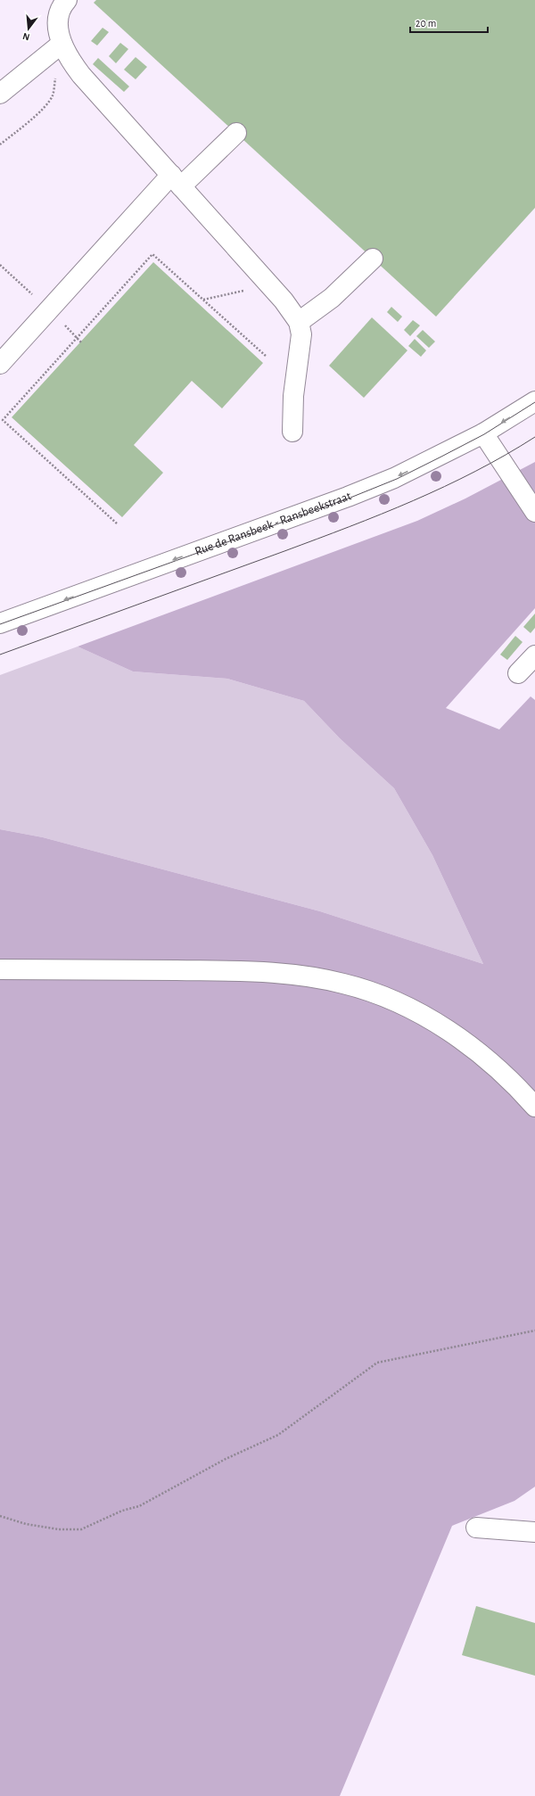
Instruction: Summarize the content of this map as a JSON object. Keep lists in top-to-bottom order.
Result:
{
  "streets": {
    "street": ["Rue de Ransbeek - Ransbeekstraat"]
  },
  "one_way": ["Rue de Ransbeek - Ransbeekstraat"],
  "scale_bar": "20 m",
  "north": "bottom"
}
